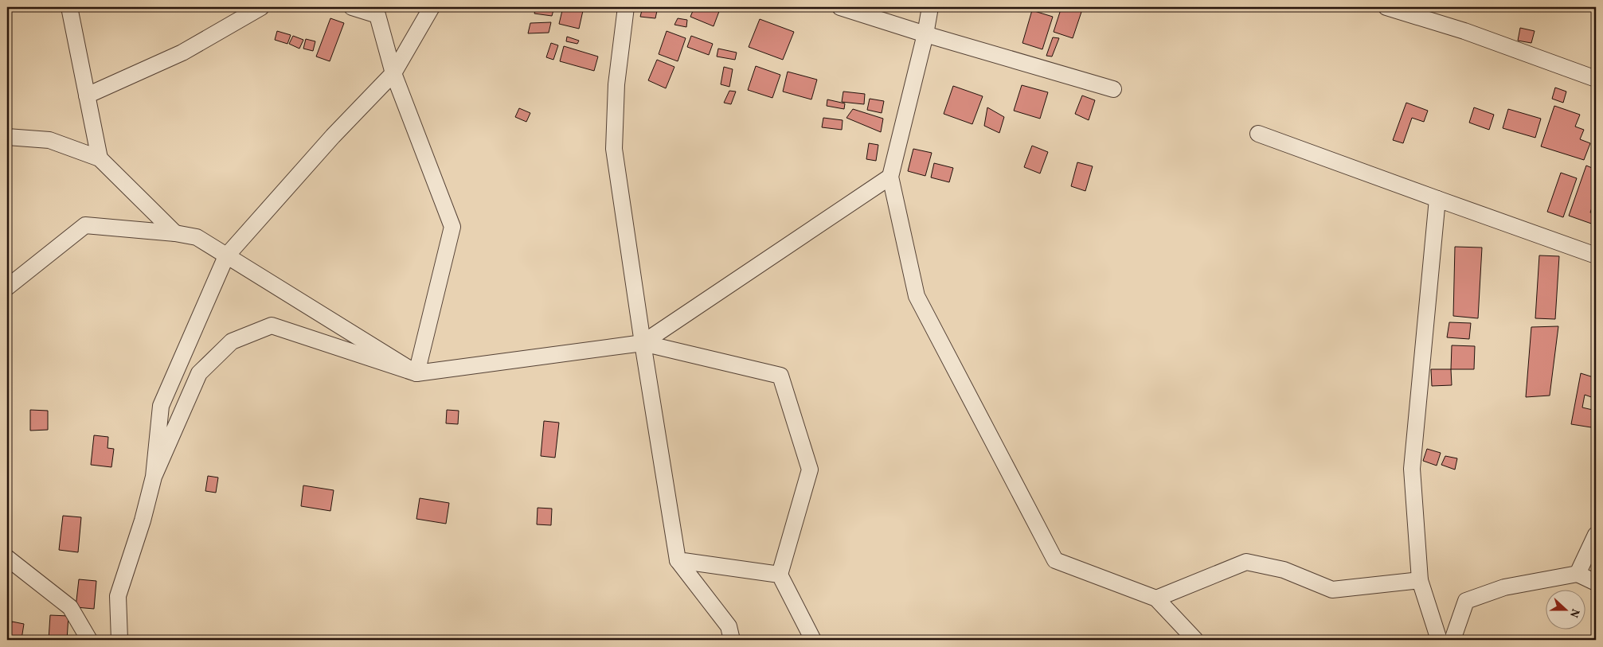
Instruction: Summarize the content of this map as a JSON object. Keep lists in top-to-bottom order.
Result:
{
  "north": "right"
}
